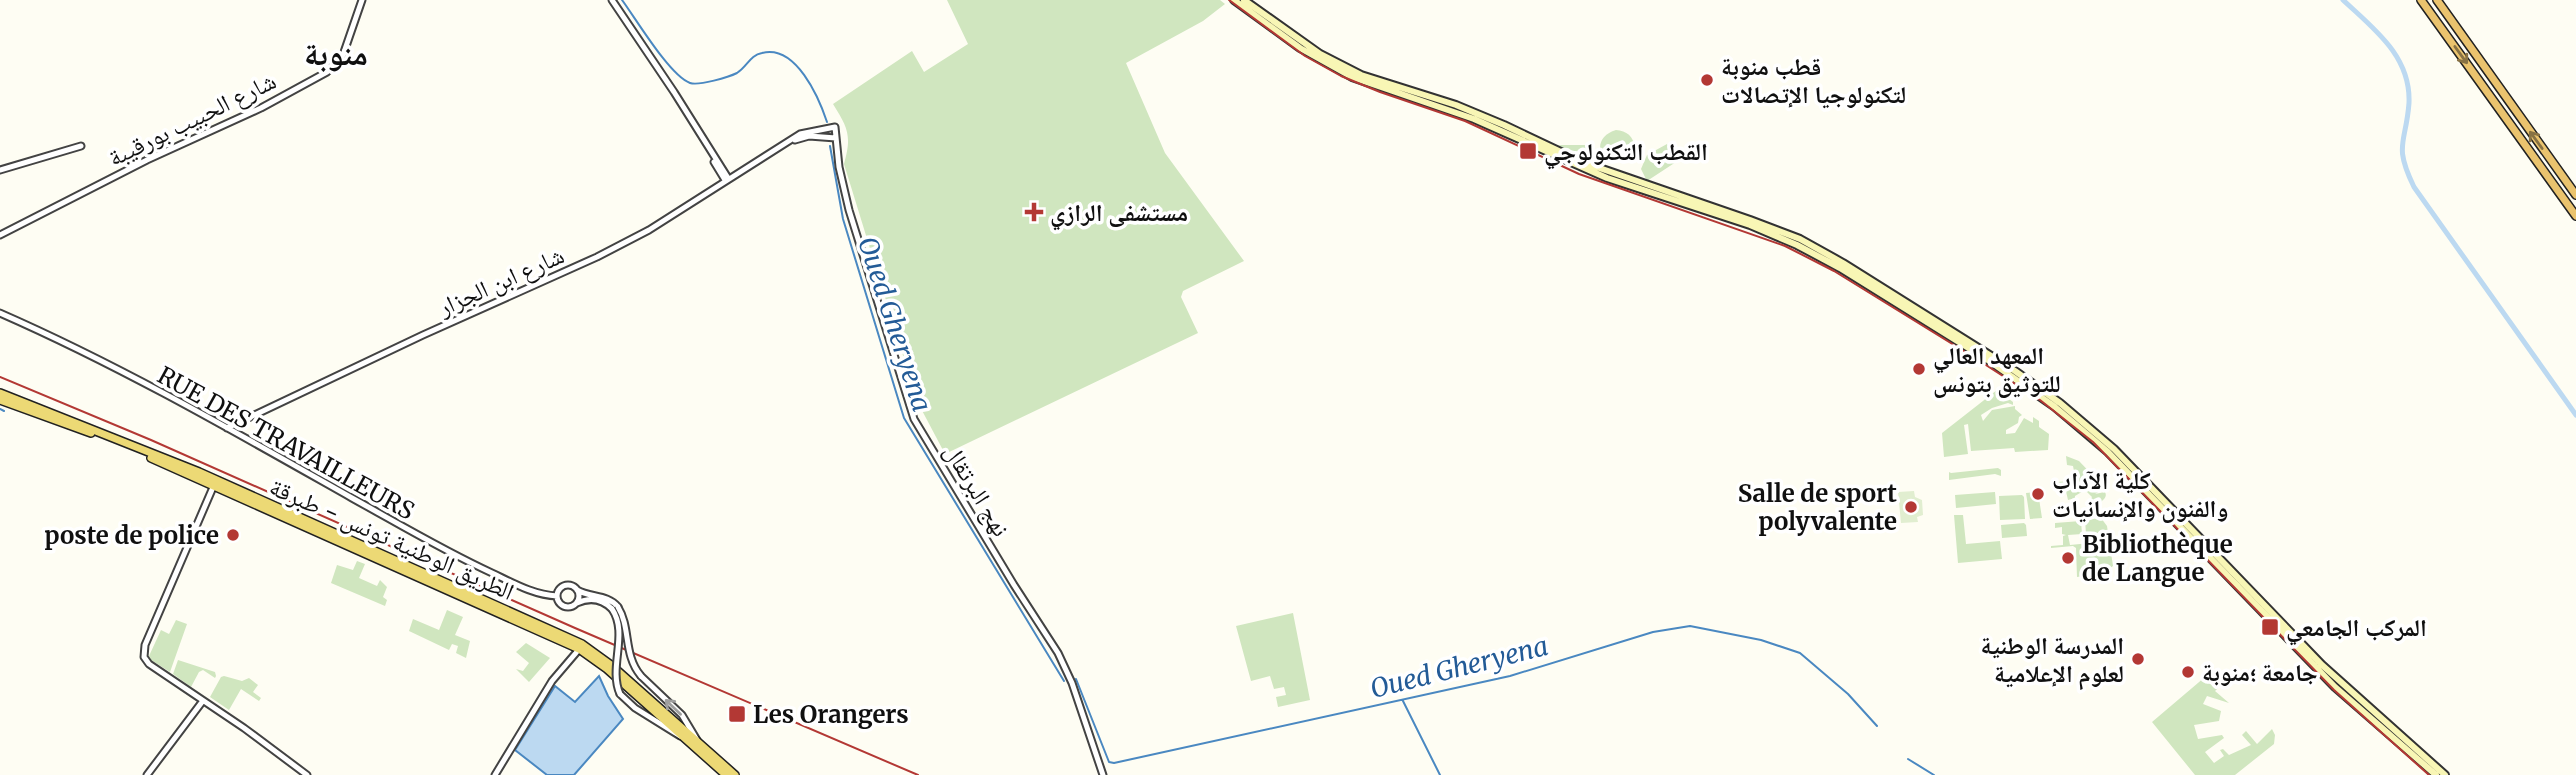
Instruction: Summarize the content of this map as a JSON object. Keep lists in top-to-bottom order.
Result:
{
  "streets": {
    "main road": ["الطريق الوطنية تونس - طبرقة"],
    "street": [
      "شارع الحبيب بورقيبة",
      "شارع ابن الجزار",
      "RUE DES TRAVAILLEURS",
      "نهج البرتقال"
    ]
  },
  "crossings": [
    ["شارع ابن الجزار", "RUE DES TRAVAILLEURS"],
    ["شارع ابن الجزار", "نهج البرتقال"]
  ],
  "districts": ["منوبة"],
  "water": ["Oued Gheryena"],
  "places": {
    "other": [
      "قطب منوبة لتكنولوجيا الإتصالات",
      "المعهد العالي للتوثيق بتونس",
      "كلية الآداب والفنون والإنسانيات",
      "Salle de sport polyvalente",
      "poste de police",
      "Bibliothèque de Langue",
      "المدرسة الوطنية لعلوم الإعلامية",
      "جامعة ؛منوبة"
    ],
    "transit": ["القطب التكنولوجي", "المركب الجامعي", "Les Orangers"],
    "health": ["مستشفى الرازي"]
  }
}
